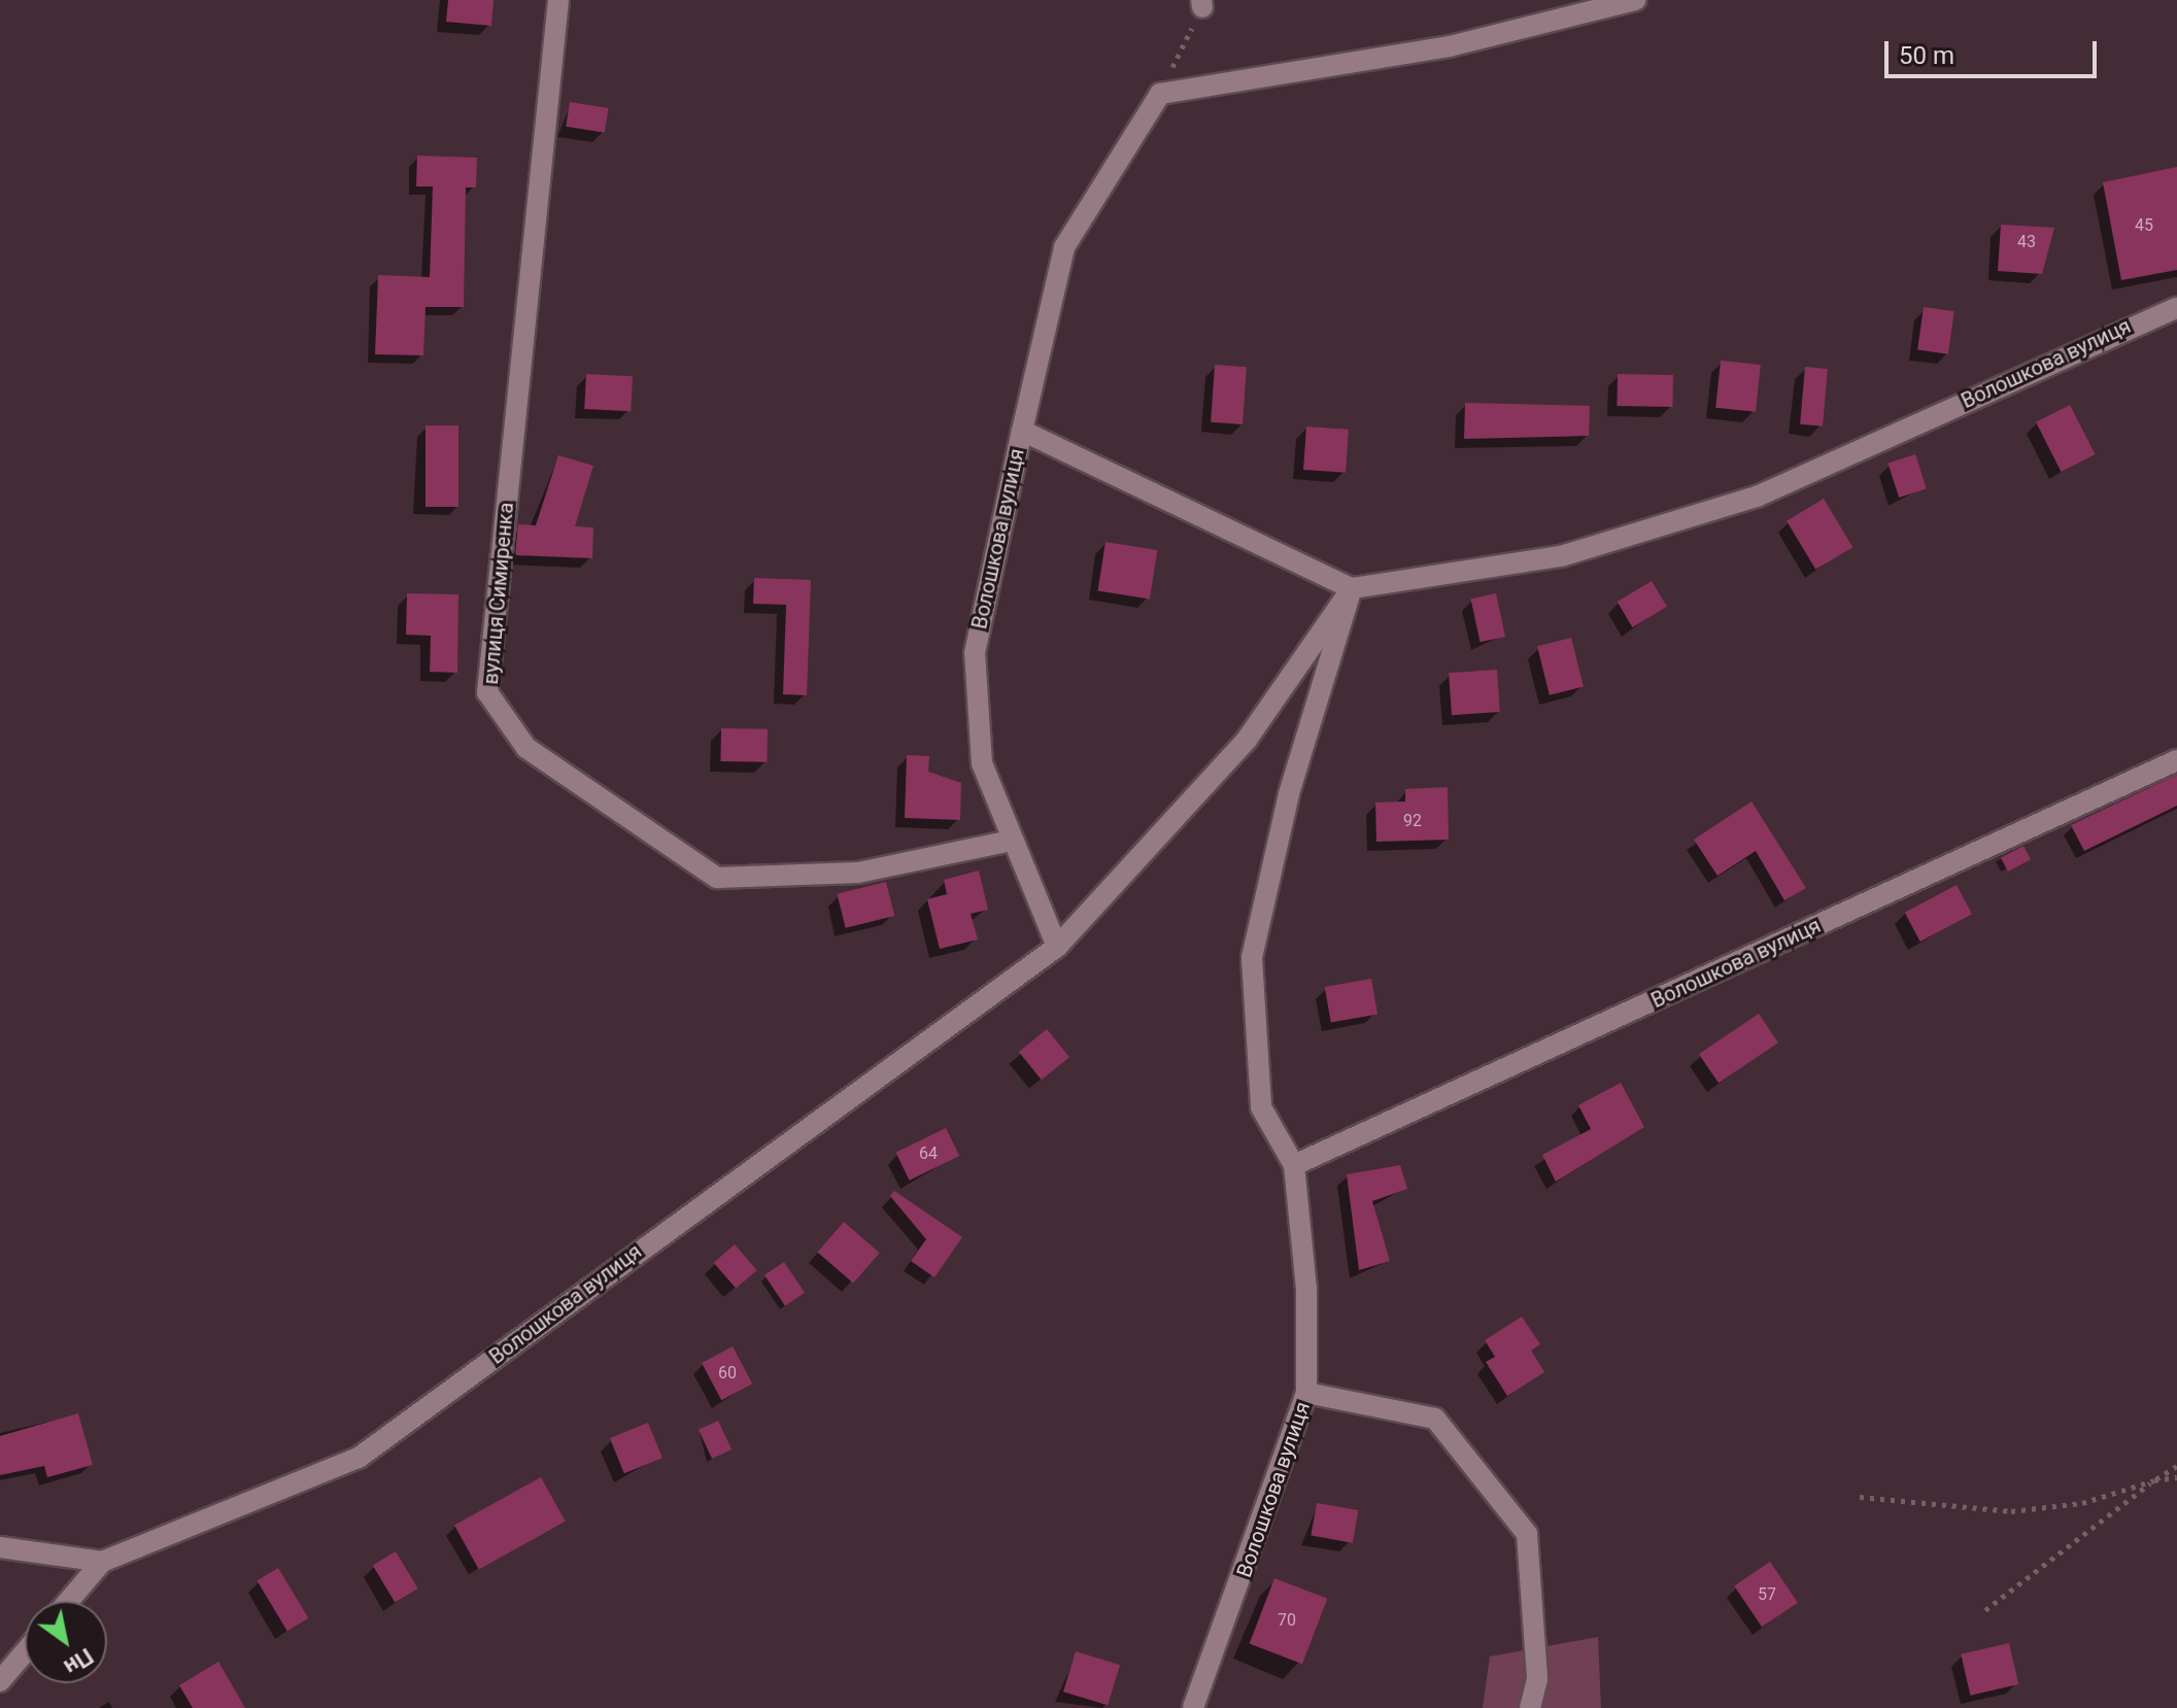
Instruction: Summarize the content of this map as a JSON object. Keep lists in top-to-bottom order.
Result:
{
  "streets": {
    "street": ["Волошкова вулиця", "вулиця Симиренка"]
  },
  "crossings": [
    ["Волошкова вулиця", "вулиця Симиренка"]
  ],
  "house_numbers": [
    "45",
    "43",
    "92",
    "64",
    "60",
    "57",
    "70"
  ],
  "scale_bar": "50 m",
  "north": "bottom right"
}
